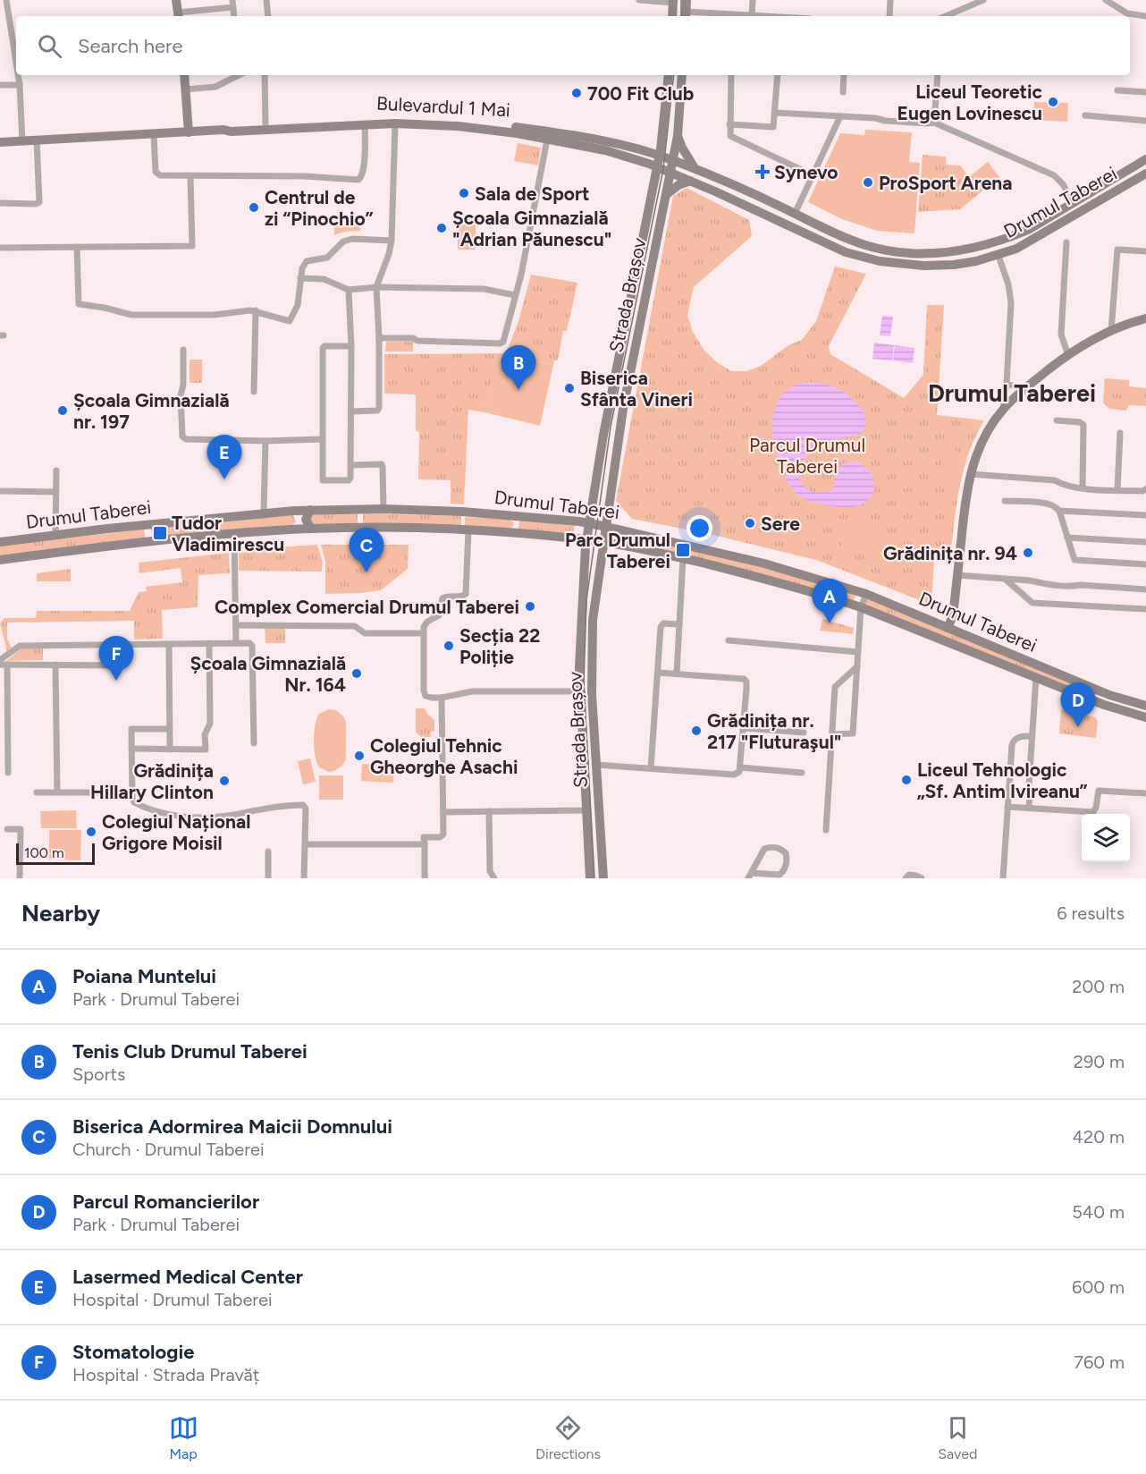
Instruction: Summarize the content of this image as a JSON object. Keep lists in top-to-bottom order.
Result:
{
  "streets": {
    "main road": ["Bulevardul 1 Mai", "Drumul Taberei", "Strada Brașov"]
  },
  "crossings": [
    ["Bulevardul 1 Mai", "Drumul Taberei"],
    ["Bulevardul 1 Mai", "Strada Brașov"],
    ["Drumul Taberei", "Strada Brașov"]
  ],
  "districts": ["Drumul Taberei"],
  "parks": ["Parcul Drumul Taberei"],
  "places": {
    "other": [
      "700 Fit Club",
      "Liceul Teoretic Eugen Lovinescu",
      "ProSport Arena",
      "Sala de Sport",
      "Centrul de zi “Pinochio”",
      "Școala Gimnazială \"Adrian Păunescu\"",
      "Biserica Sfânta Vineri",
      "Școala Gimnazială nr. 197",
      "Sere",
      "Grădinița nr. 94",
      "Complex Comercial Drumul Taberei",
      "Secția 22 Poliție",
      "Școala Gimnazială Nr. 164",
      "Grădinița nr. 217 \"Fluturaşul\"",
      "Colegiul Tehnic Gheorghe Asachi",
      "Liceul Tehnologic „Sf. Antim Ivireanu”",
      "Grădinița Hillary Clinton",
      "Colegiul Național Grigore Moisil"
    ],
    "health": ["Synevo"],
    "transit": ["Tudor Vladimirescu", "Parc Drumul Taberei"]
  },
  "scale_bar": "100 m",
  "page": {
    "search": "Search here",
    "pins": [
      "B",
      "E",
      "C",
      "A",
      "F",
      "D"
    ],
    "scale": "100 m",
    "heading": ["Nearby", "6 results"],
    "list": [
      {
        "mark": "A",
        "name": "Poiana Muntelui",
        "note": "Park · Drumul Taberei",
        "value": "200 m"
      },
      {
        "mark": "B",
        "name": "Tenis Club Drumul Taberei",
        "note": "Sports",
        "value": "290 m"
      },
      {
        "mark": "C",
        "name": "Biserica Adormirea Maicii Domnului",
        "note": "Church · Drumul Taberei",
        "value": "420 m"
      },
      {
        "mark": "D",
        "name": "Parcul Romancierilor",
        "note": "Park · Drumul Taberei",
        "value": "540 m"
      },
      {
        "mark": "E",
        "name": "Lasermed Medical Center",
        "note": "Hospital · Drumul Taberei",
        "value": "600 m"
      },
      {
        "mark": "F",
        "name": "Stomatologie",
        "note": "Hospital · Strada Pravăț",
        "value": "760 m"
      }
    ],
    "nav": ["Map", "Directions", "Saved"]
  }
}
